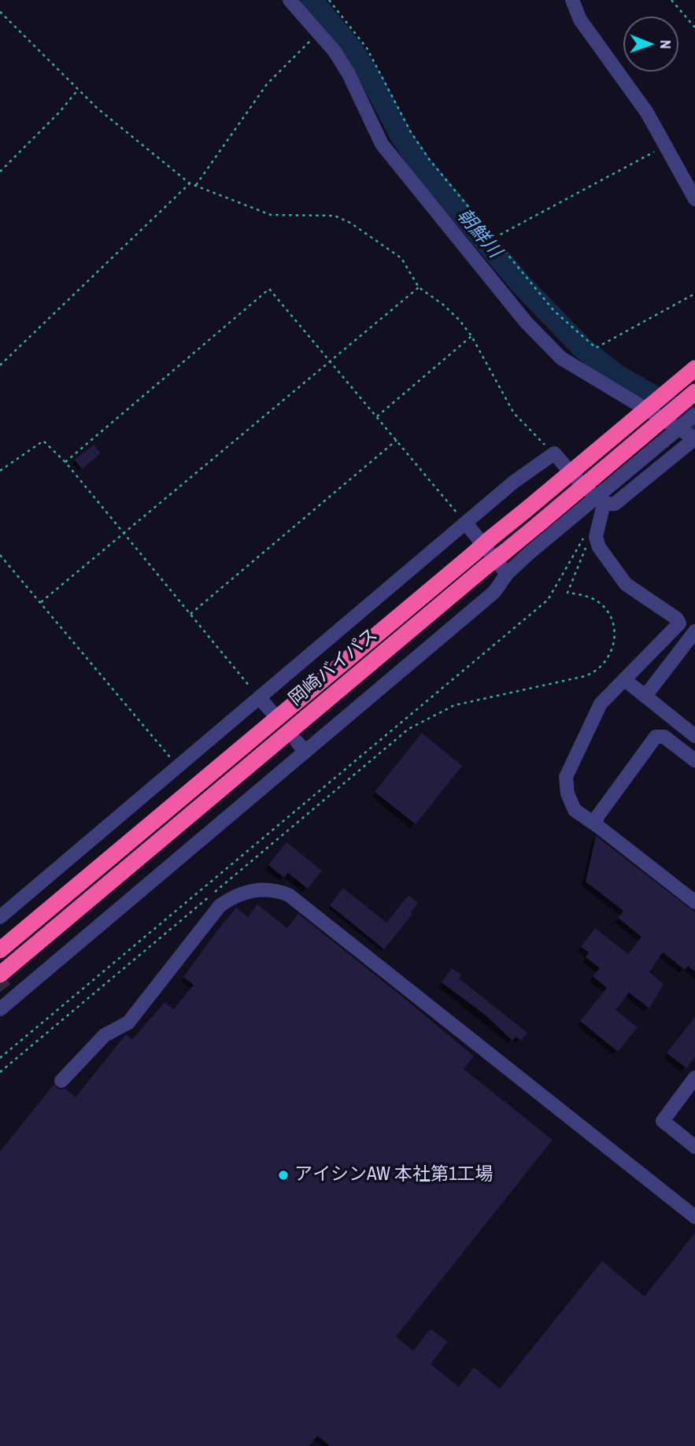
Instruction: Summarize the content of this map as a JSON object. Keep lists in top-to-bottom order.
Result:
{
  "streets": {
    "highway": ["岡崎バイパス"]
  },
  "water": ["朝鮮川"],
  "places": ["アイシンAW 本社第1工場"],
  "north": "right"
}
